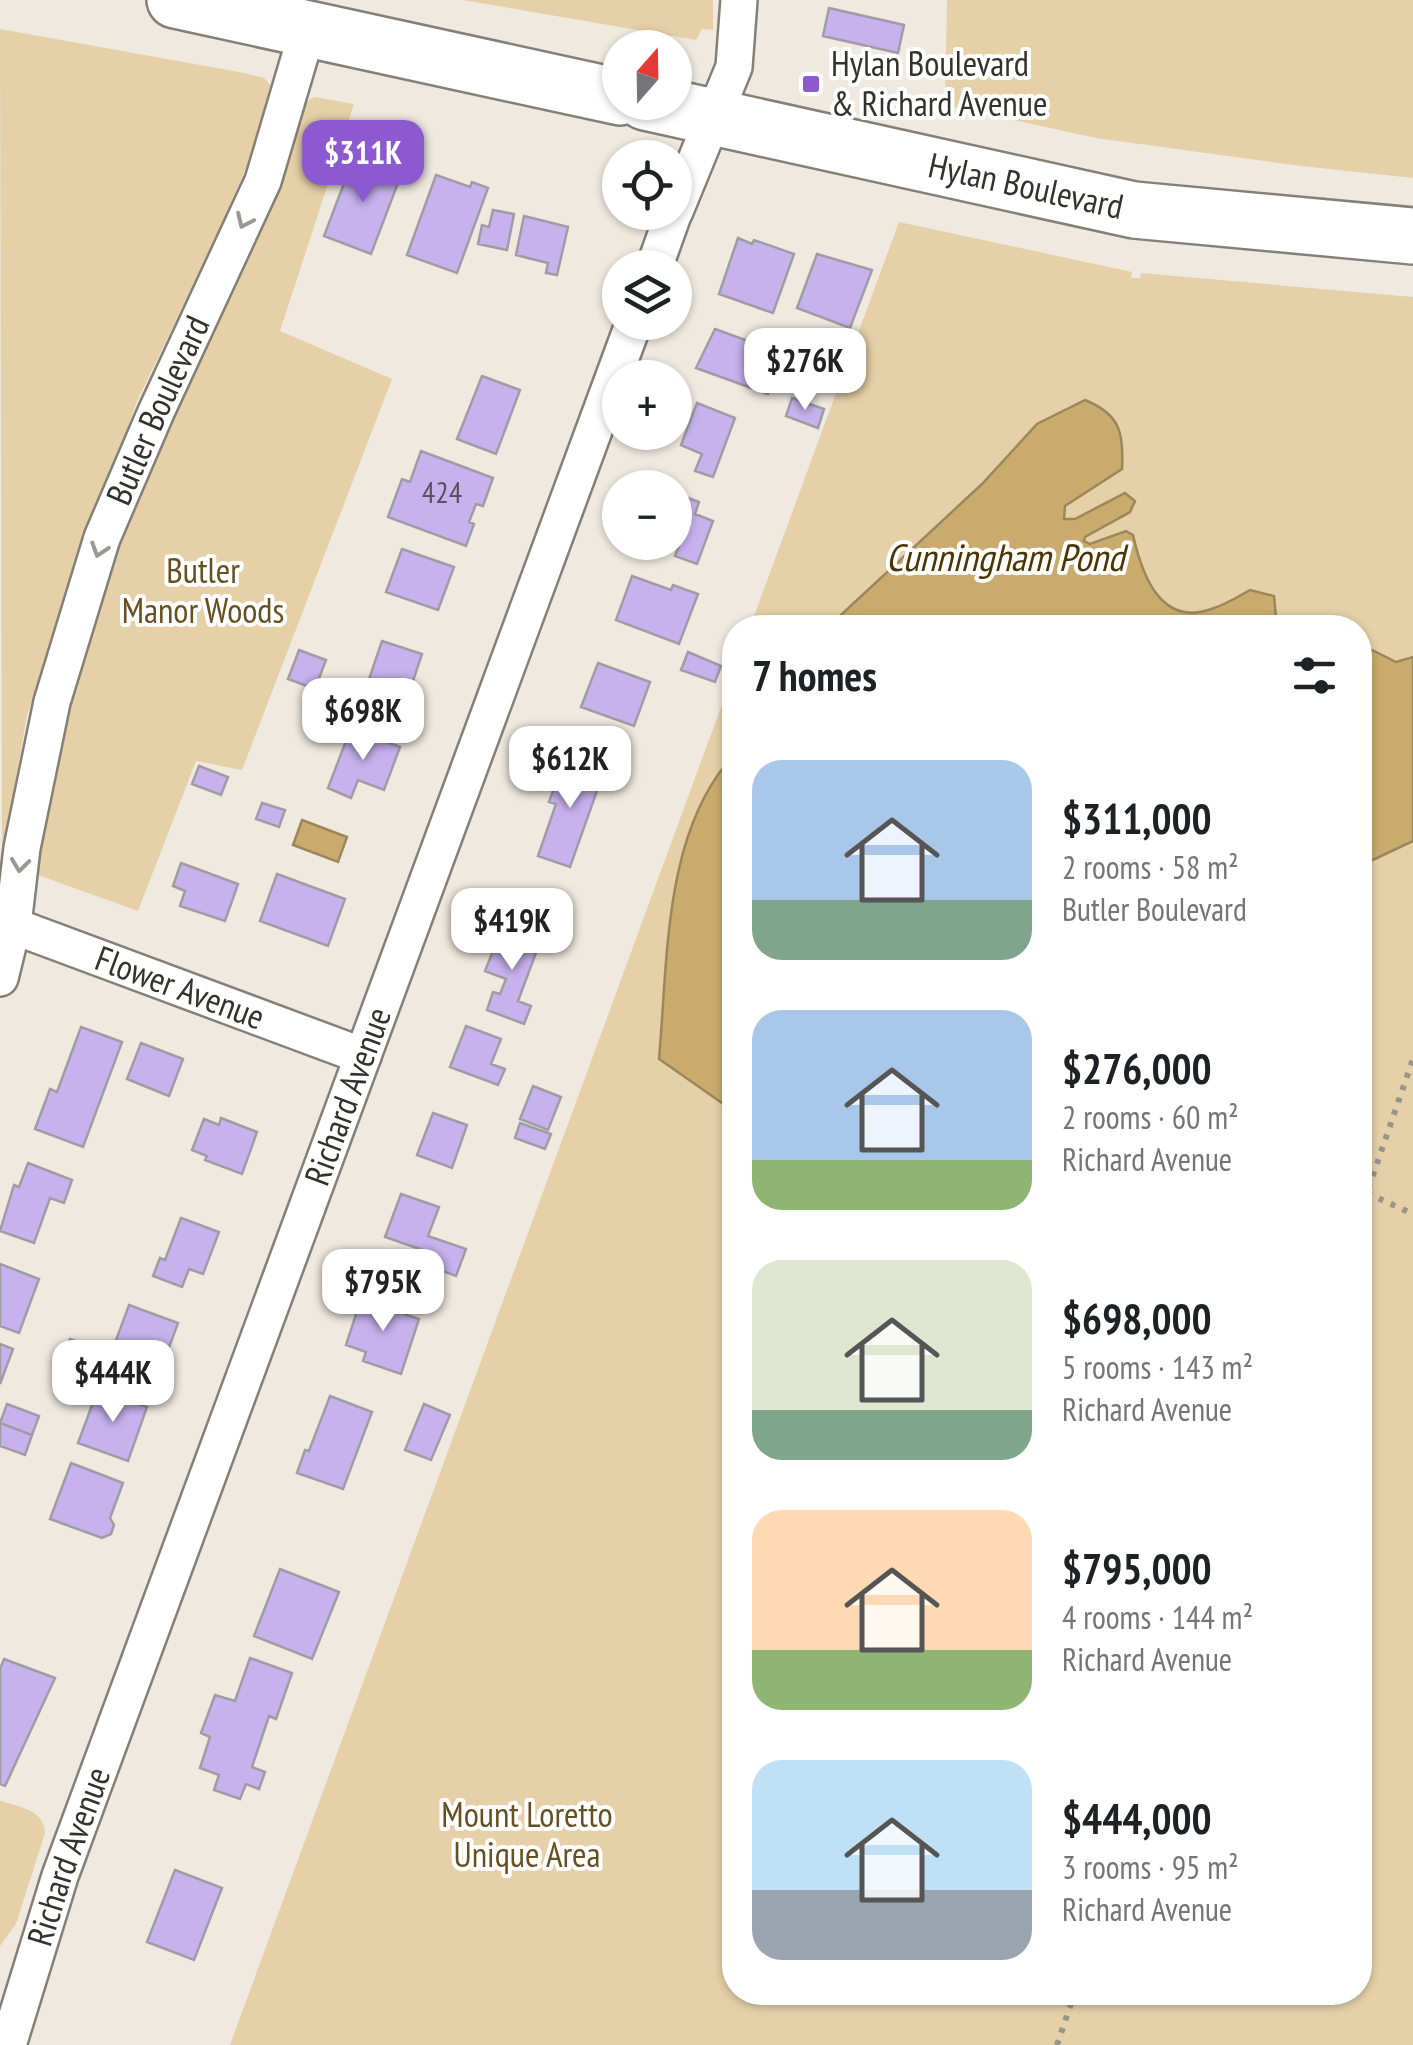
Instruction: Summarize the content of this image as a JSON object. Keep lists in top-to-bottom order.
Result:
{
  "streets": {
    "main road": ["Hylan Boulevard"],
    "street": ["Butler Boulevard", "Flower Avenue", "Richard Avenue"]
  },
  "crossings": [
    ["Butler Boulevard", "Flower Avenue"],
    ["Flower Avenue", "Richard Avenue"]
  ],
  "one_way": ["Butler Boulevard"],
  "water": ["Cunningham Pond"],
  "parks": ["Butler Manor Woods", "Mount Loretto Unique Area"],
  "places": {
    "transit": ["Hylan Boulevard & Richard Avenue"]
  },
  "house_numbers": ["424"],
  "north": "top",
  "page": {
    "map_buttons": ["+", "−"],
    "price": [
      "$311K",
      "$276K",
      "$698K",
      "$612K",
      "$419K",
      "$795K",
      "$444K"
    ],
    "heading": "7 homes",
    "list": [
      {
        "name": "$311,000",
        "note": "2 rooms · 58 m² · Butler Boulevard"
      },
      {
        "name": "$276,000",
        "note": "2 rooms · 60 m² · Richard Avenue"
      },
      {
        "name": "$698,000",
        "note": "5 rooms · 143 m² · Richard Avenue"
      },
      {
        "name": "$795,000",
        "note": "4 rooms · 144 m² · Richard Avenue"
      },
      {
        "name": "$444,000",
        "note": "3 rooms · 95 m² · Richard Avenue"
      }
    ]
  }
}
